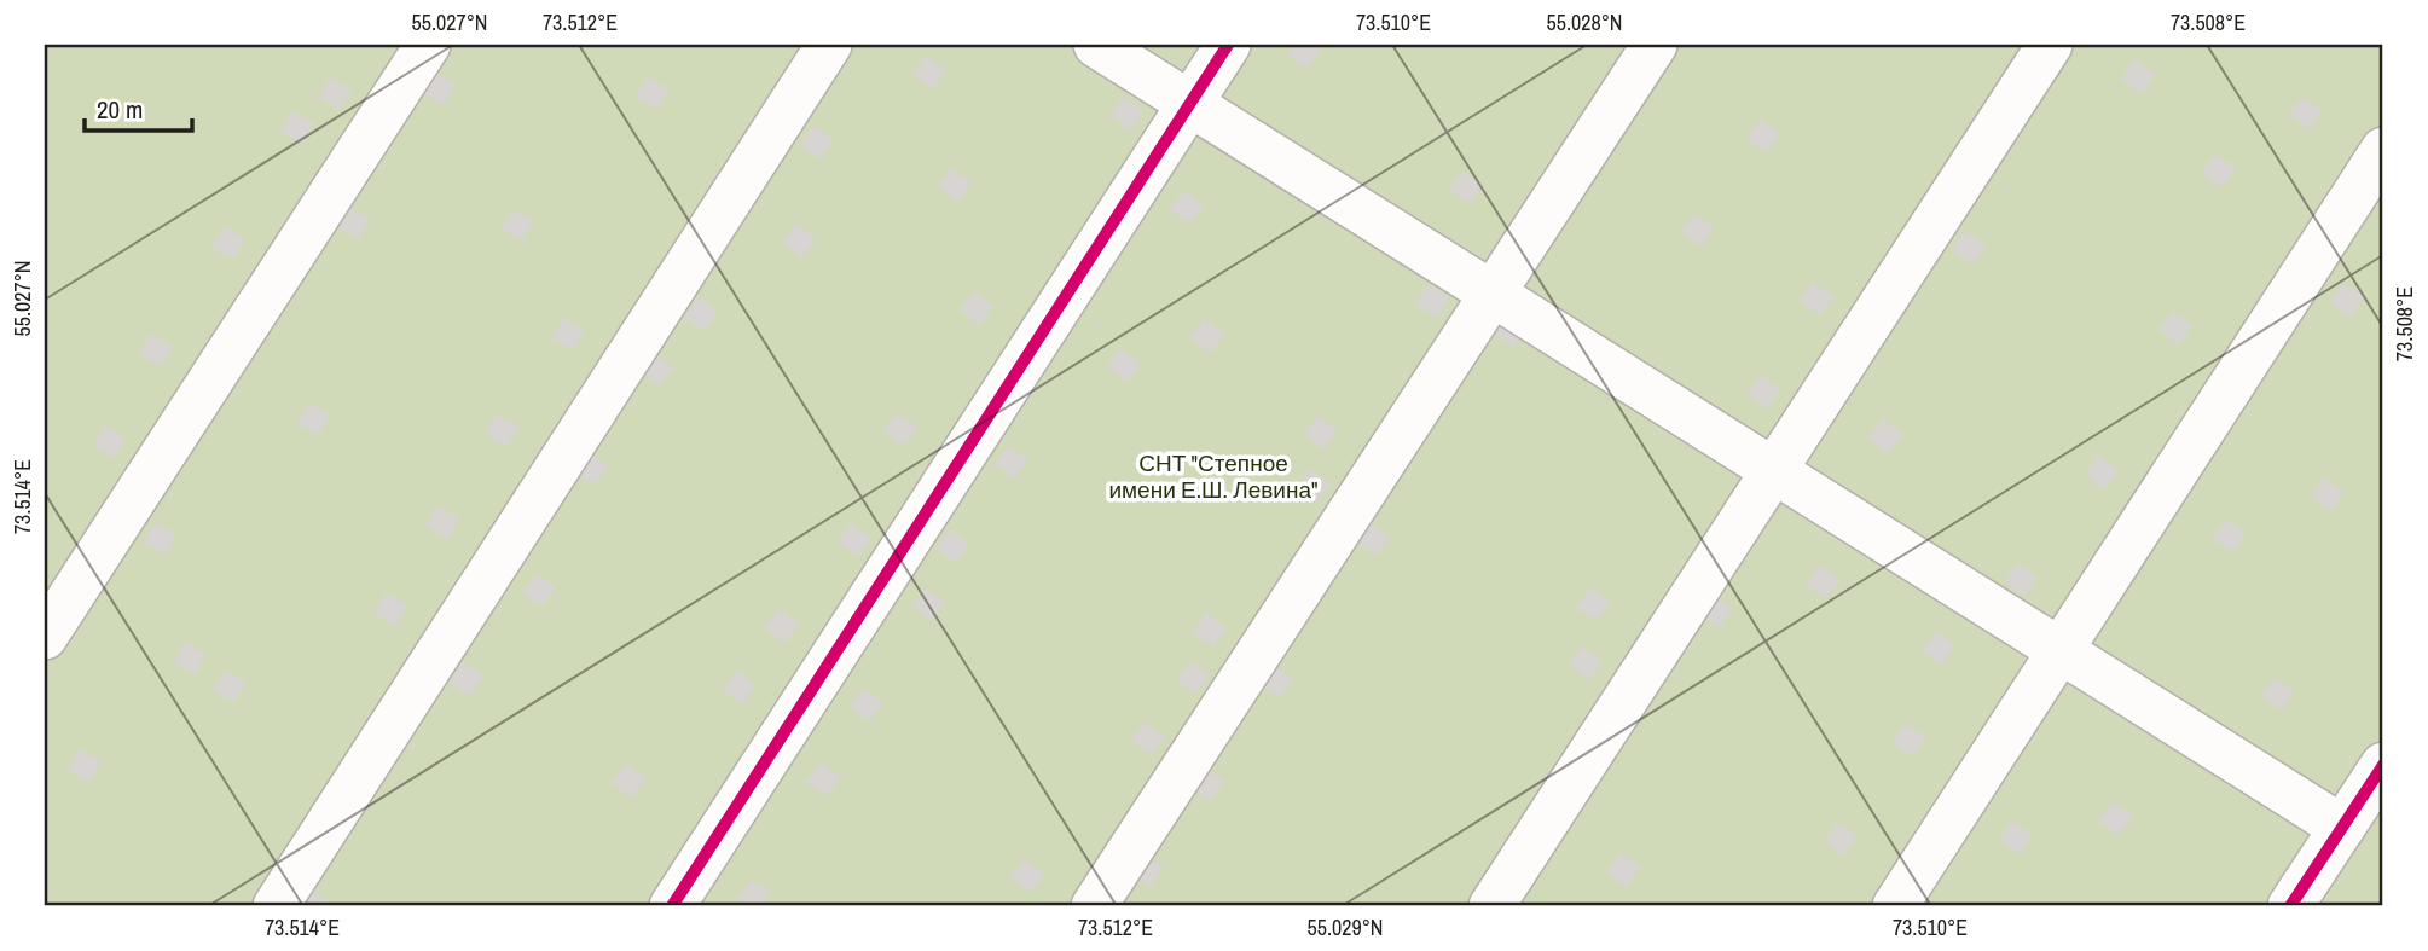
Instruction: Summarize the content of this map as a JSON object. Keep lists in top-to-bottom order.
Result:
{
  "parks": ["СНТ \"Степное имени Е.Ш. Левина\""],
  "scale_bar": "20 m",
  "coordinates": [
    "55.027°N",
    "73.512°E",
    "73.510°E",
    "55.028°N",
    "73.508°E",
    "73.514°E",
    "55.029°N"
  ]
}
